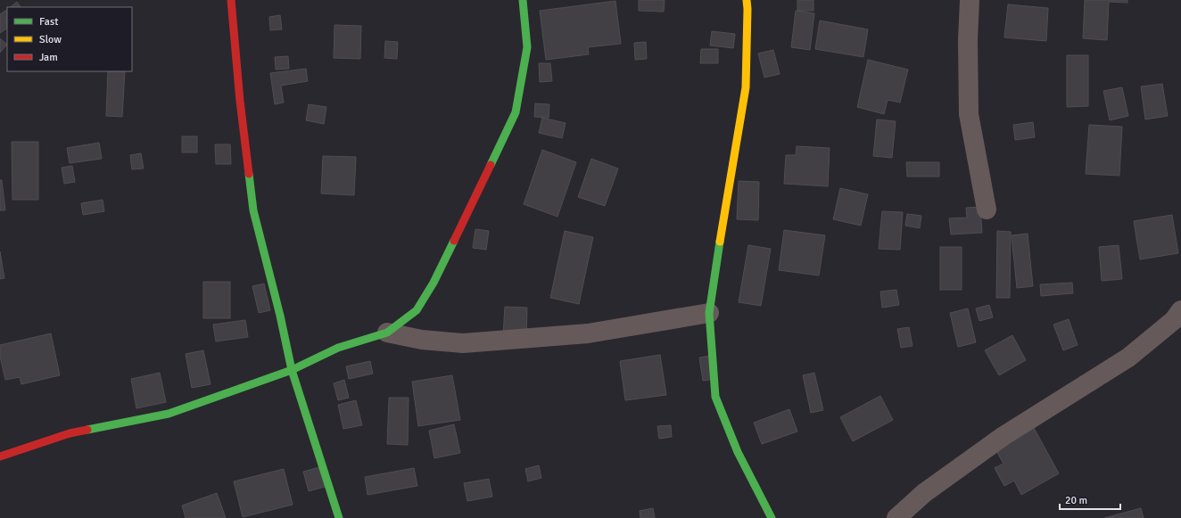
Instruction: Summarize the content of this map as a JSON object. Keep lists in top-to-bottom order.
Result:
{
  "legend": ["Fast", "Slow", "Jam"],
  "scale_bar": "20 m"
}
